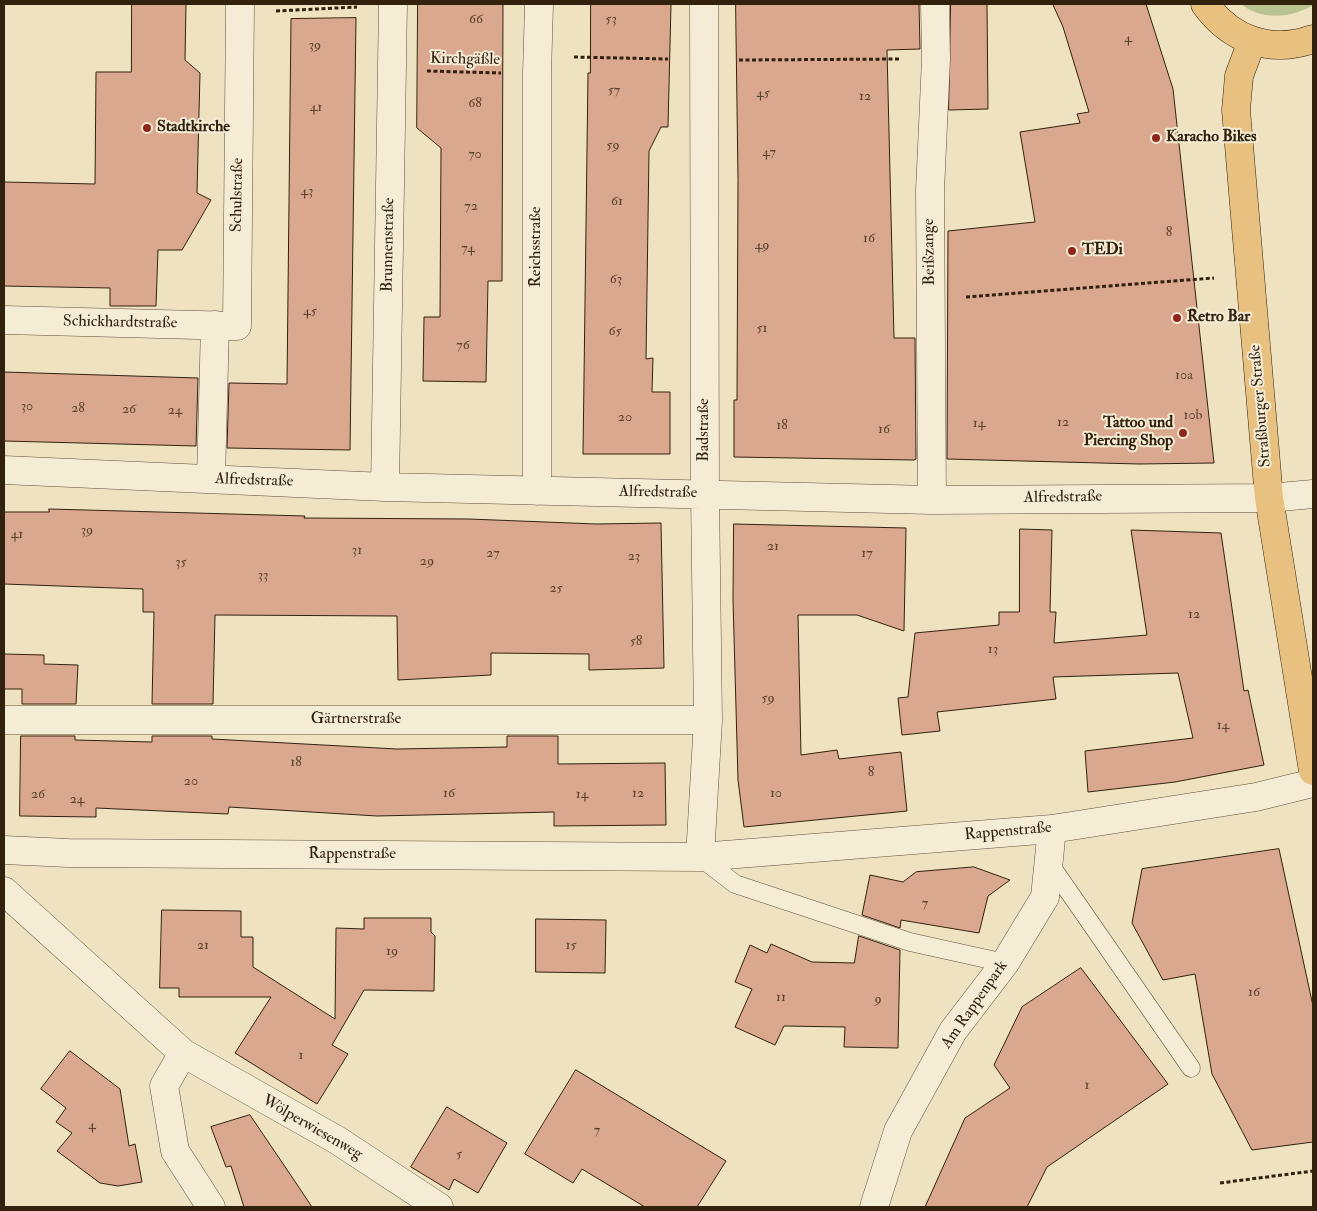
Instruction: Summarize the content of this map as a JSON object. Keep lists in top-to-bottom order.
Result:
{
  "streets": {
    "main road": ["Straßburger Straße"],
    "street": [
      "Schulstraße",
      "Brunnenstraße",
      "Reichsstraße",
      "Beißzange",
      "Schickhardtstraße",
      "Badstraße",
      "Alfredstraße",
      "Gärtnerstraße",
      "Rappenstraße",
      "Am Rappenpark",
      "Wölperwiesenweg"
    ],
    "path": ["Kirchgäßle"]
  },
  "crossings": [
    ["Kirchgäßle", "Brunnenstraße"],
    ["Kirchgäßle", "Reichsstraße"],
    ["Schulstraße", "Schickhardtstraße"],
    ["Schulstraße", "Alfredstraße"],
    ["Brunnenstraße", "Alfredstraße"],
    ["Reichsstraße", "Alfredstraße"],
    ["Beißzange", "Alfredstraße"],
    ["Straßburger Straße", "Alfredstraße"],
    ["Badstraße", "Alfredstraße"],
    ["Badstraße", "Gärtnerstraße"],
    ["Badstraße", "Rappenstraße"],
    ["Rappenstraße", "Am Rappenpark"]
  ],
  "places": [
    "Stadtkirche",
    "Karacho Bikes",
    "TEDi",
    "Retro Bar",
    "Tattoo und Piercing Shop"
  ],
  "house_numbers": [
    "66",
    "53",
    "4",
    "39",
    "57",
    "45",
    "12",
    "68",
    "41",
    "59",
    "47",
    "70",
    "43",
    "61",
    "72",
    "8",
    "16",
    "49",
    "74",
    "63",
    "45",
    "51",
    "65",
    "76",
    "10a",
    "30",
    "28",
    "26",
    "24",
    "10b",
    "20",
    "12",
    "14",
    "18",
    "16",
    "39",
    "41",
    "21",
    "31",
    "27",
    "17",
    "23",
    "29",
    "35",
    "33",
    "25",
    "12",
    "58",
    "13",
    "59",
    "14",
    "18",
    "8",
    "20",
    "16",
    "12",
    "10",
    "26",
    "14",
    "24",
    "7",
    "21",
    "15",
    "19",
    "16",
    "11",
    "9",
    "1",
    "1",
    "4",
    "7",
    "5"
  ]
}
